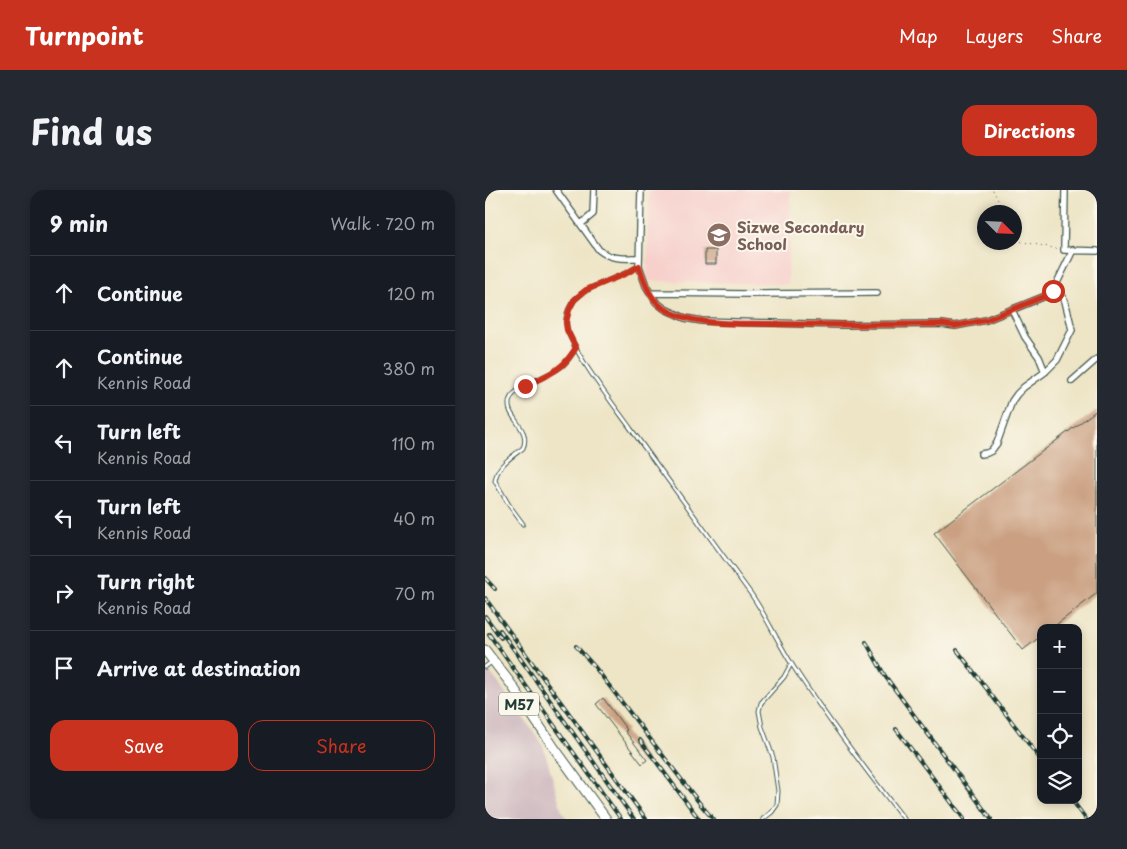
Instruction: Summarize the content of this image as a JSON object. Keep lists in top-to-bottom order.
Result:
{
  "streets": {
    "main road": ["M57"]
  },
  "places": {
    "school or university": ["Sizwe Secondary School"]
  },
  "north": "bottom right",
  "page": {
    "header": "Turnpoint",
    "nav": ["Map", "Layers", "Share"],
    "title": "Find us",
    "buttons": [
      "Directions",
      ["Save", "Share"]
    ],
    "heading": ["9 min", "Walk · 720 m"],
    "list": [
      ["Continue", "120 m"],
      ["Continue", "Kennis Road", "380 m"],
      ["Turn left", "Kennis Road", "110 m"],
      ["Turn left", "Kennis Road", "40 m"],
      ["Turn right", "Kennis Road", "70 m"],
      "Arrive at destination"
    ],
    "map_buttons": ["+", "−"]
  }
}
